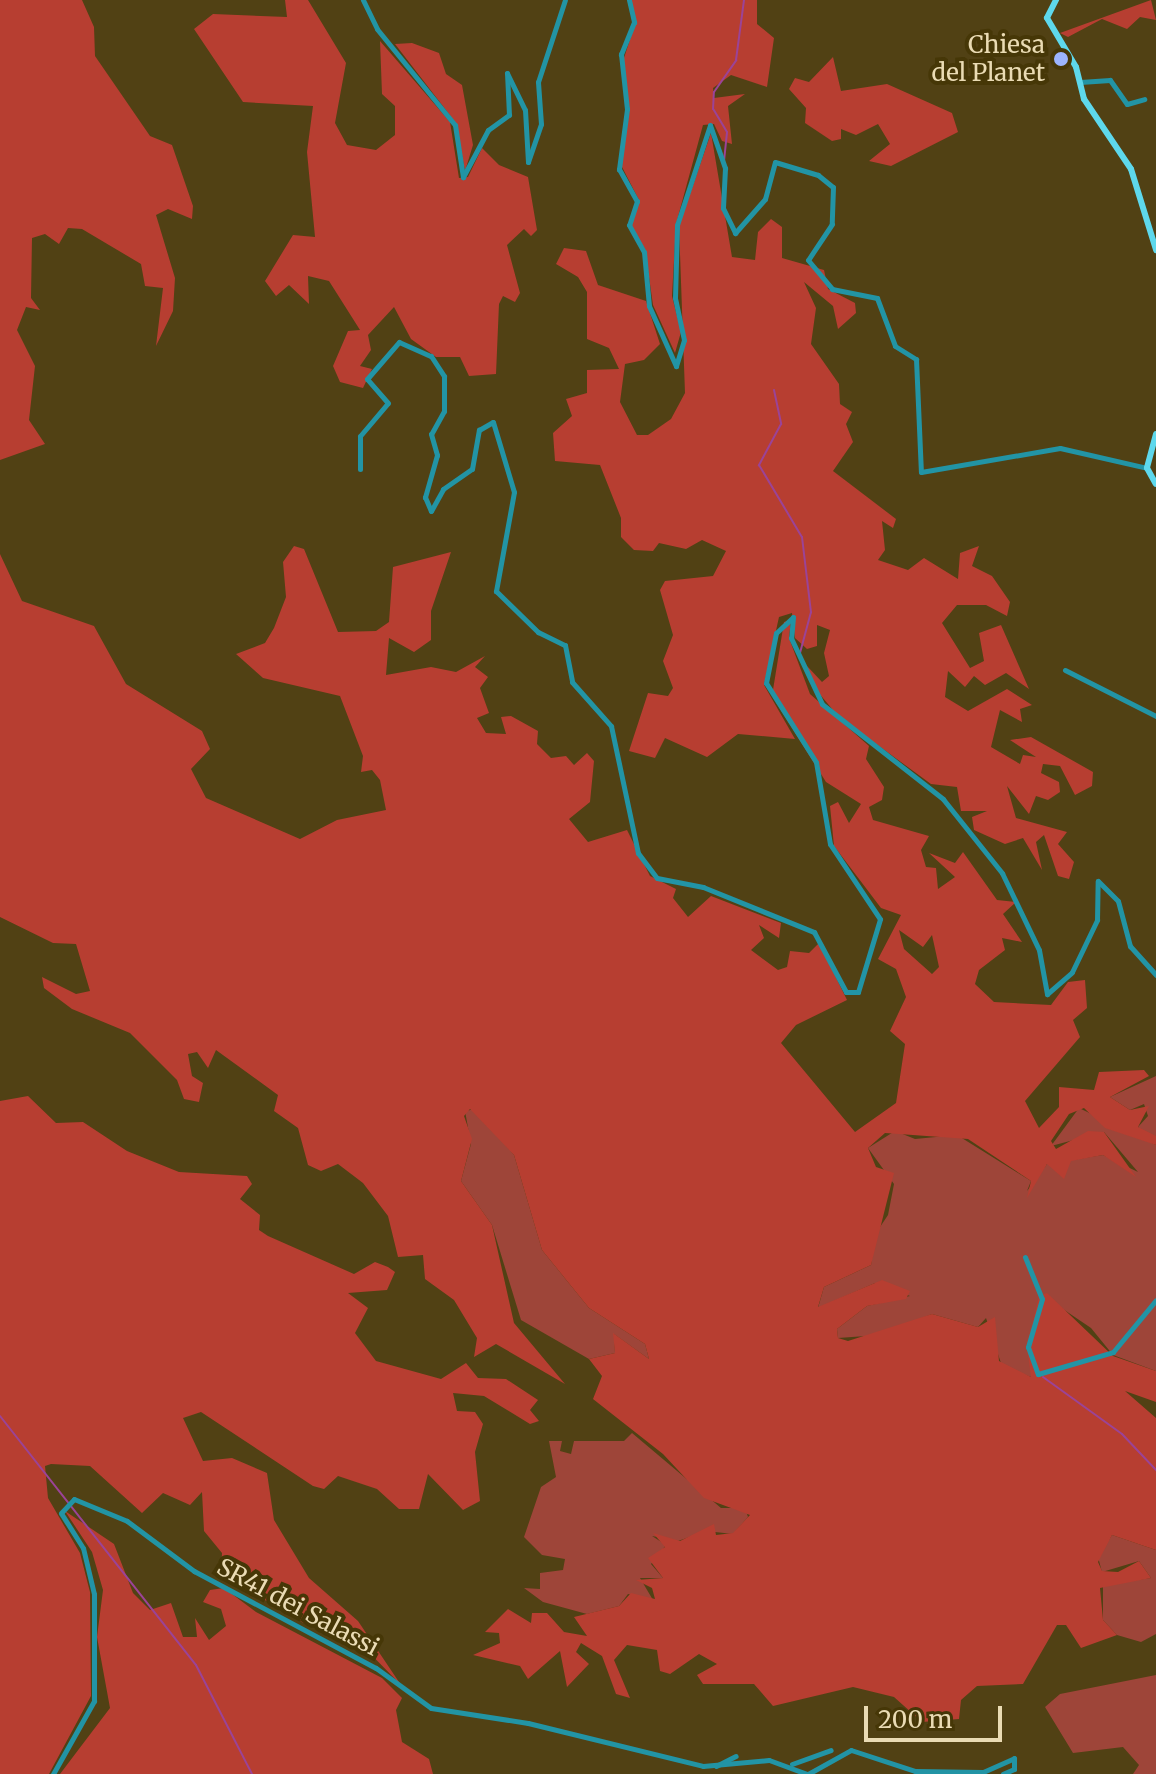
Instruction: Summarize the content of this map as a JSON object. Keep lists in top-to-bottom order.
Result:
{
  "streets": {
    "street": ["SR41 dei Salassi"]
  },
  "places": ["Chiesa del Planet"],
  "scale_bar": "200 m"
}
